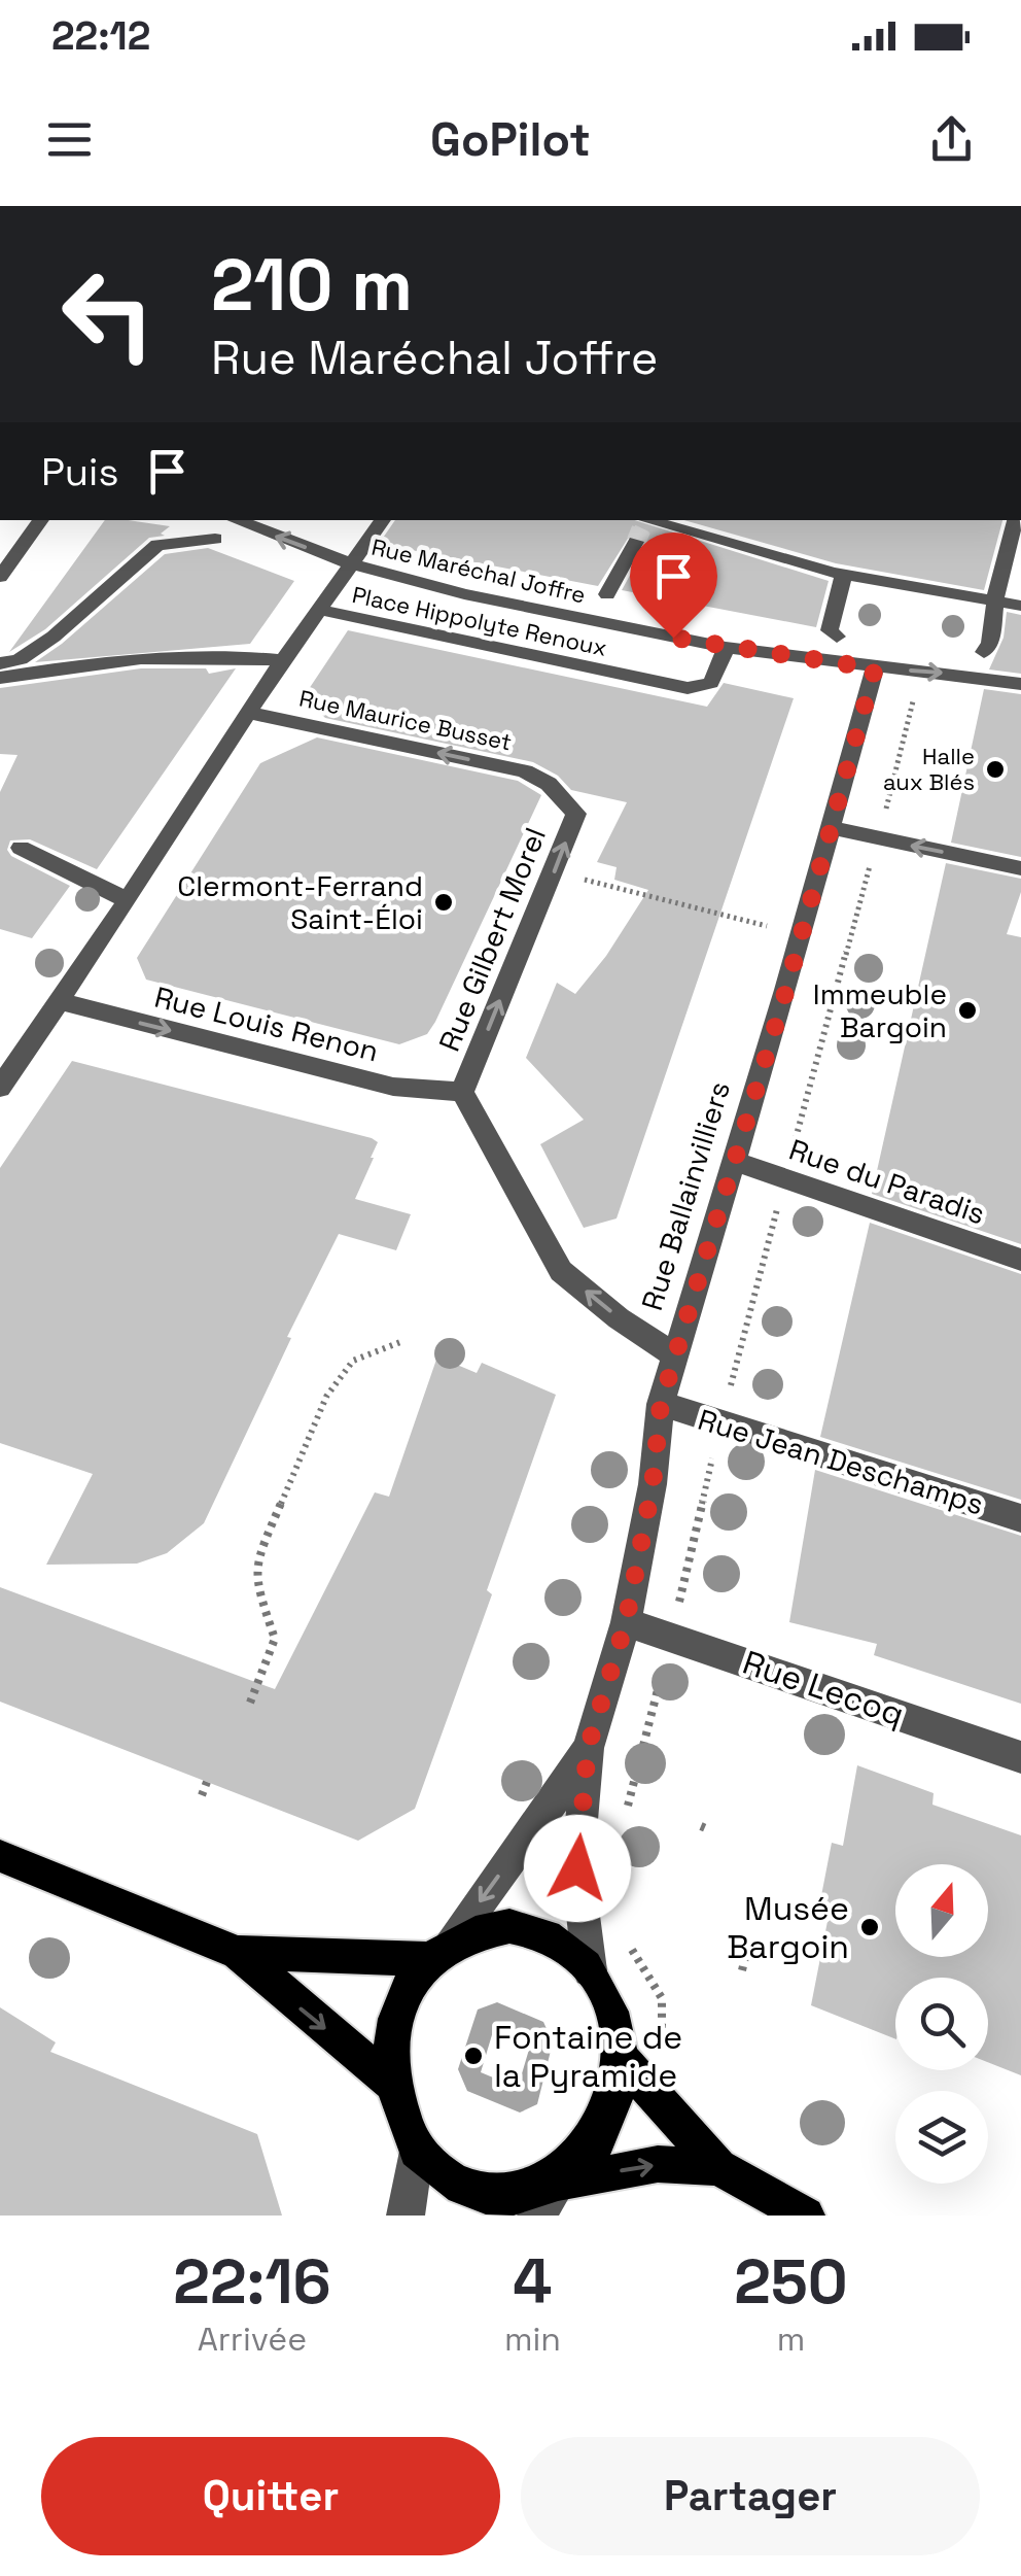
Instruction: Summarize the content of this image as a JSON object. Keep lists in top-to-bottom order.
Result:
{
  "streets": {
    "main road": ["Rue Ballainvilliers"],
    "street": [
      "Rue Maréchal Joffre",
      "Place Hippolyte Renoux",
      "Rue Maurice Busset",
      "Rue Gilbert Morel",
      "Rue Louis Renon",
      "Rue du Paradis",
      "Rue Jean Deschamps",
      "Rue Lecoq"
    ]
  },
  "crossings": [
    ["Rue Maréchal Joffre", "Place Hippolyte Renoux"],
    ["Rue Maréchal Joffre", "Rue Ballainvilliers"],
    ["Rue Maurice Busset", "Rue Gilbert Morel"],
    ["Rue Gilbert Morel", "Rue Louis Renon"],
    ["Rue Gilbert Morel", "Rue Ballainvilliers"],
    ["Rue du Paradis", "Rue Ballainvilliers"],
    ["Rue Ballainvilliers", "Rue Jean Deschamps"],
    ["Rue Ballainvilliers", "Rue Lecoq"]
  ],
  "one_way": ["Rue Maurice Busset", "Rue Gilbert Morel", "Rue Louis Renon"],
  "places": [
    "Halle aux Blés",
    "Clermont-Ferrand Saint-Éloi",
    "Immeuble Bargoin",
    "Musée Bargoin",
    "Fontaine de la Pyramide"
  ],
  "north": "top",
  "page": {
    "status": "22:12",
    "header": "GoPilot",
    "turn": ["210 m", "Rue Maréchal Joffre"],
    "then": "Puis",
    "eta": [
      "22:16",
      "Arrivée",
      "4",
      "min",
      "250",
      "m"
    ],
    "buttons": ["Quitter", "Partager"]
  }
}
